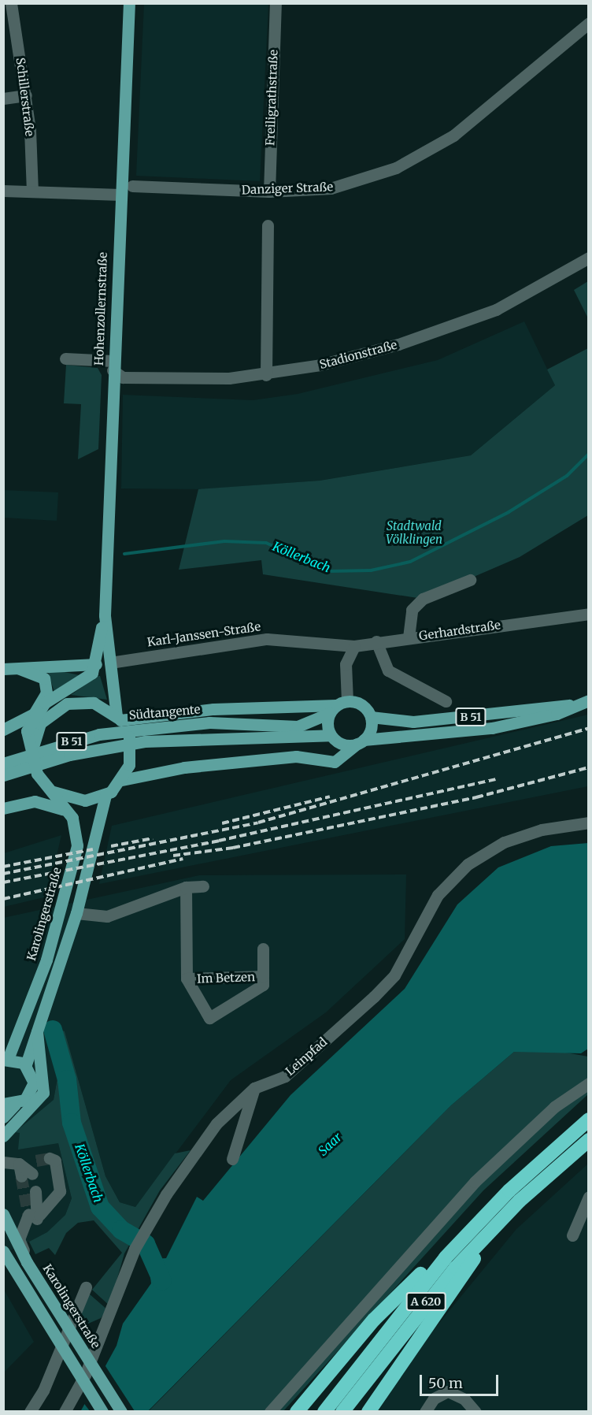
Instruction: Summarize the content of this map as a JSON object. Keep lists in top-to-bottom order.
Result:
{
  "streets": {
    "highway": ["A 620"],
    "main road": [
      "Hohenzollernstraße",
      "Südtangente",
      "B 51",
      "Karolingerstraße"
    ],
    "street": [
      "Schillerstraße",
      "Freiligrathstraße",
      "Danziger Straße",
      "Stadionstraße",
      "Gerhardstraße",
      "Karl-Janssen-Straße",
      "Im Betzen",
      "Leinpfad"
    ]
  },
  "crossings": [
    ["Freiligrathstraße", "Danziger Straße"],
    ["Hohenzollernstraße", "Stadionstraße"],
    ["Hohenzollernstraße", "Karl-Janssen-Straße"],
    ["Hohenzollernstraße", "Karolingerstraße"],
    ["Gerhardstraße", "Karl-Janssen-Straße"],
    ["Südtangente", "B 51"]
  ],
  "water": ["Köllerbach", "Saar"],
  "parks": ["Stadtwald Völklingen"],
  "scale_bar": "50 m"
}
